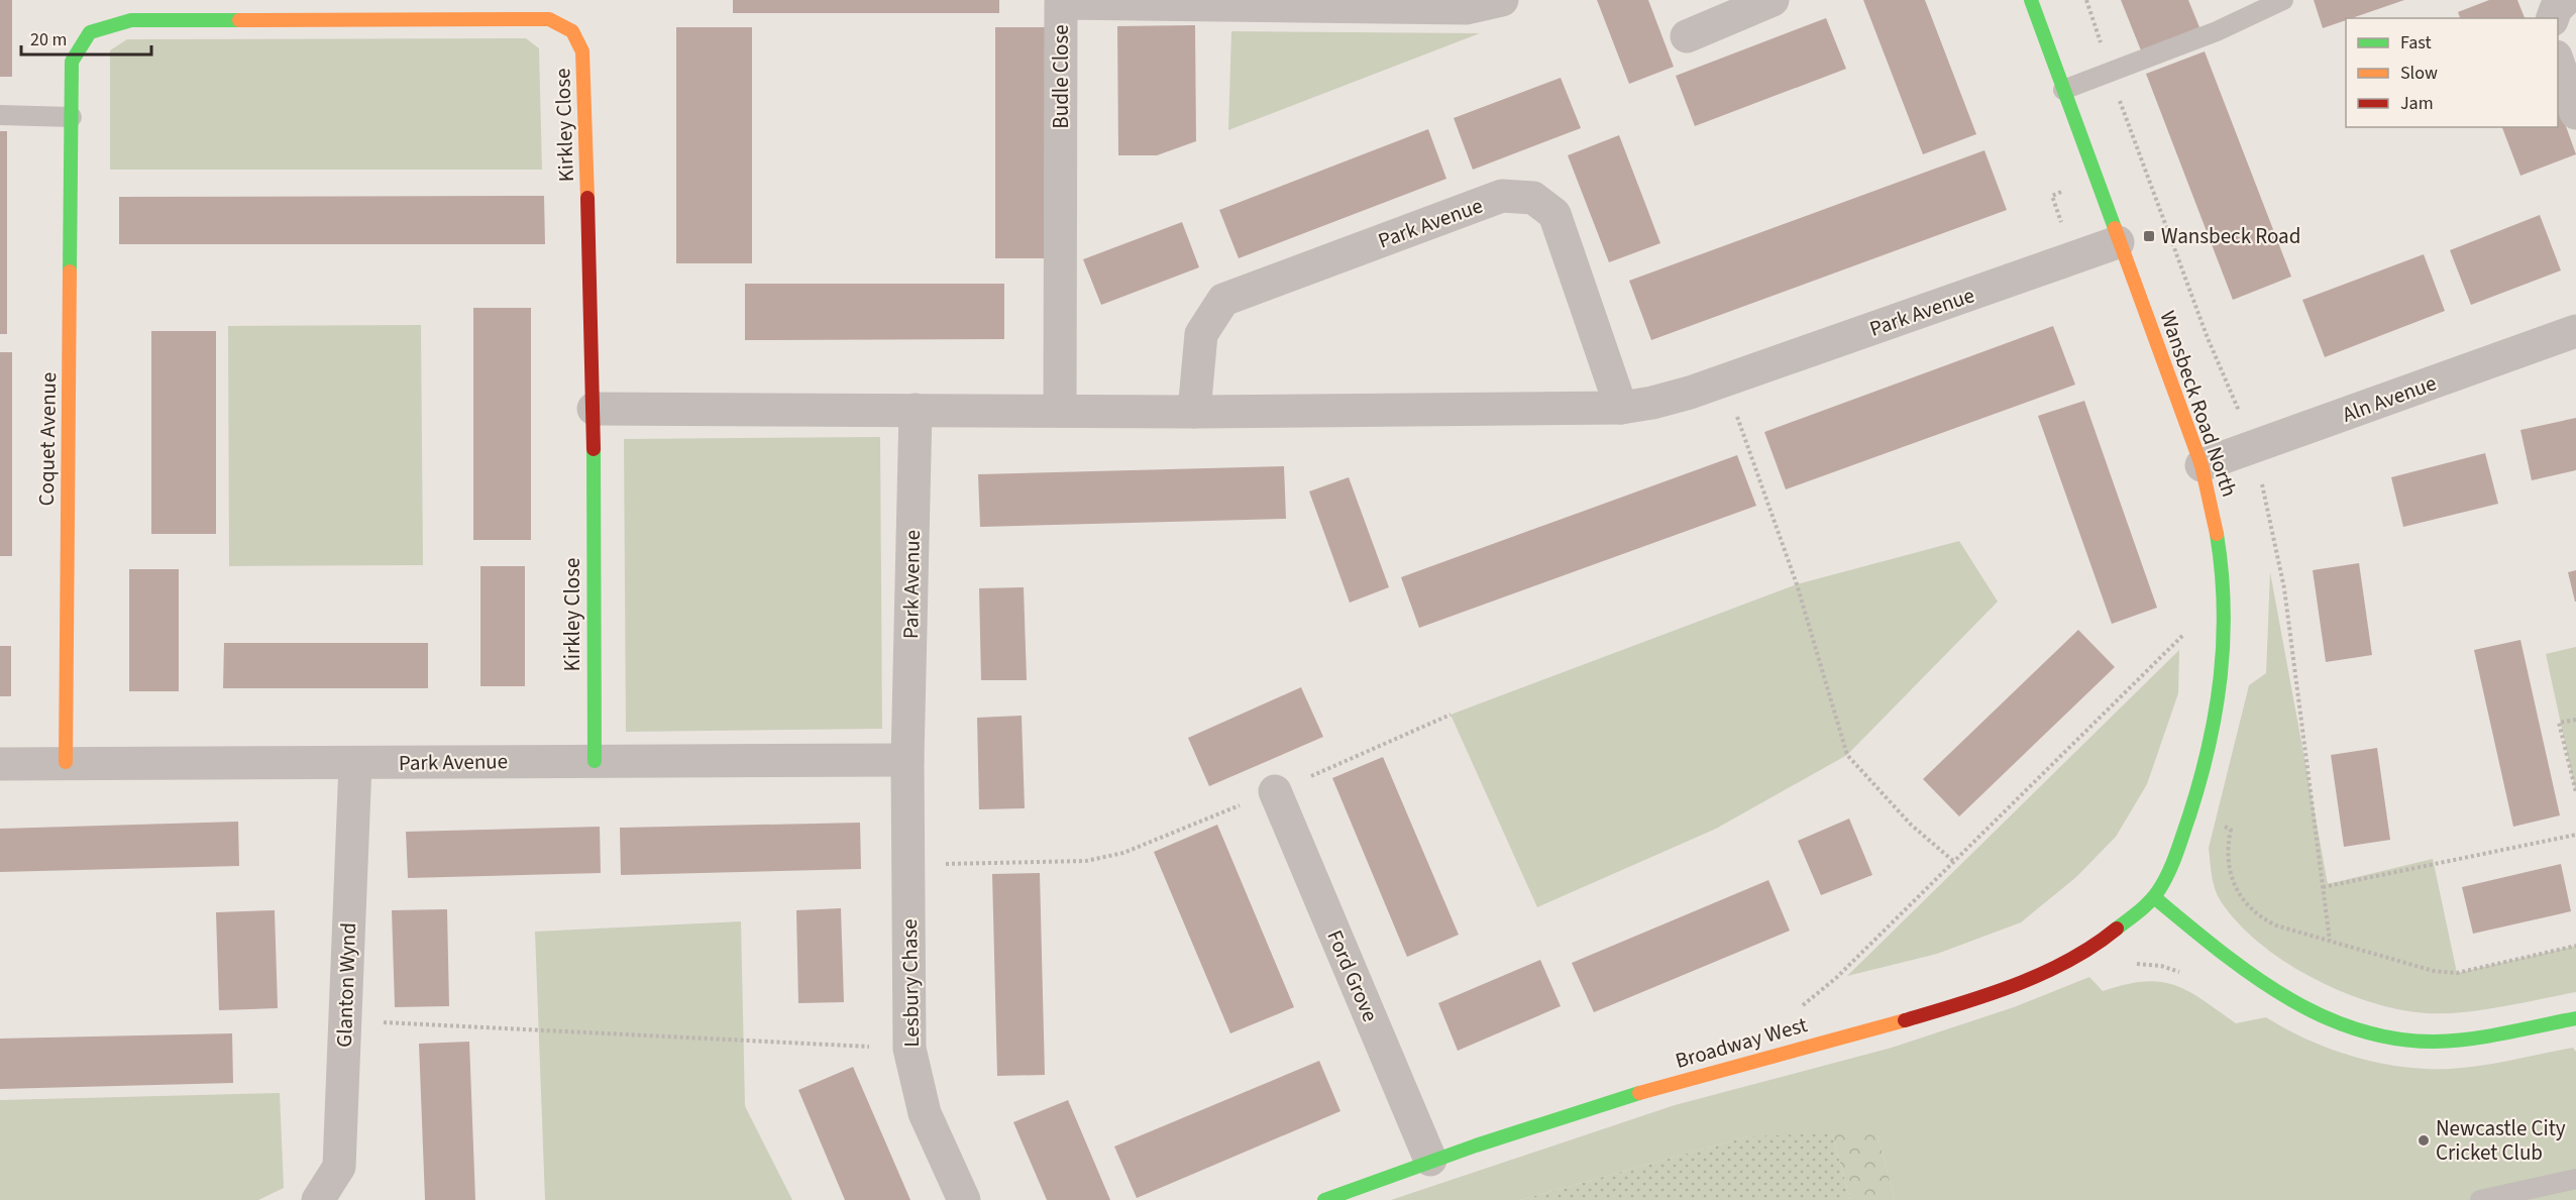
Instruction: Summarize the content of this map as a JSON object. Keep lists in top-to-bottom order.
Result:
{
  "streets": {
    "street": [
      "Budle Close",
      "Kirkley Close",
      "Park Avenue",
      "Aln Avenue",
      "Wansbeck Road North",
      "Coquet Avenue",
      "Ford Grove",
      "Lesbury Chase",
      "Glanton Wynd",
      "Broadway West"
    ]
  },
  "crossings": [
    ["Budle Close", "Park Avenue"],
    ["Kirkley Close", "Park Avenue"],
    ["Kirkley Close", "Coquet Avenue"],
    ["Park Avenue", "Wansbeck Road North"],
    ["Park Avenue", "Coquet Avenue"],
    ["Park Avenue", "Lesbury Chase"],
    ["Park Avenue", "Glanton Wynd"],
    ["Aln Avenue", "Wansbeck Road North"],
    ["Wansbeck Road North", "Broadway West"],
    ["Ford Grove", "Broadway West"]
  ],
  "places": {
    "transit": ["Wansbeck Road"],
    "other": ["Newcastle City Cricket Club"]
  },
  "legend": ["Fast", "Slow", "Jam"],
  "scale_bar": "20 m"
}
